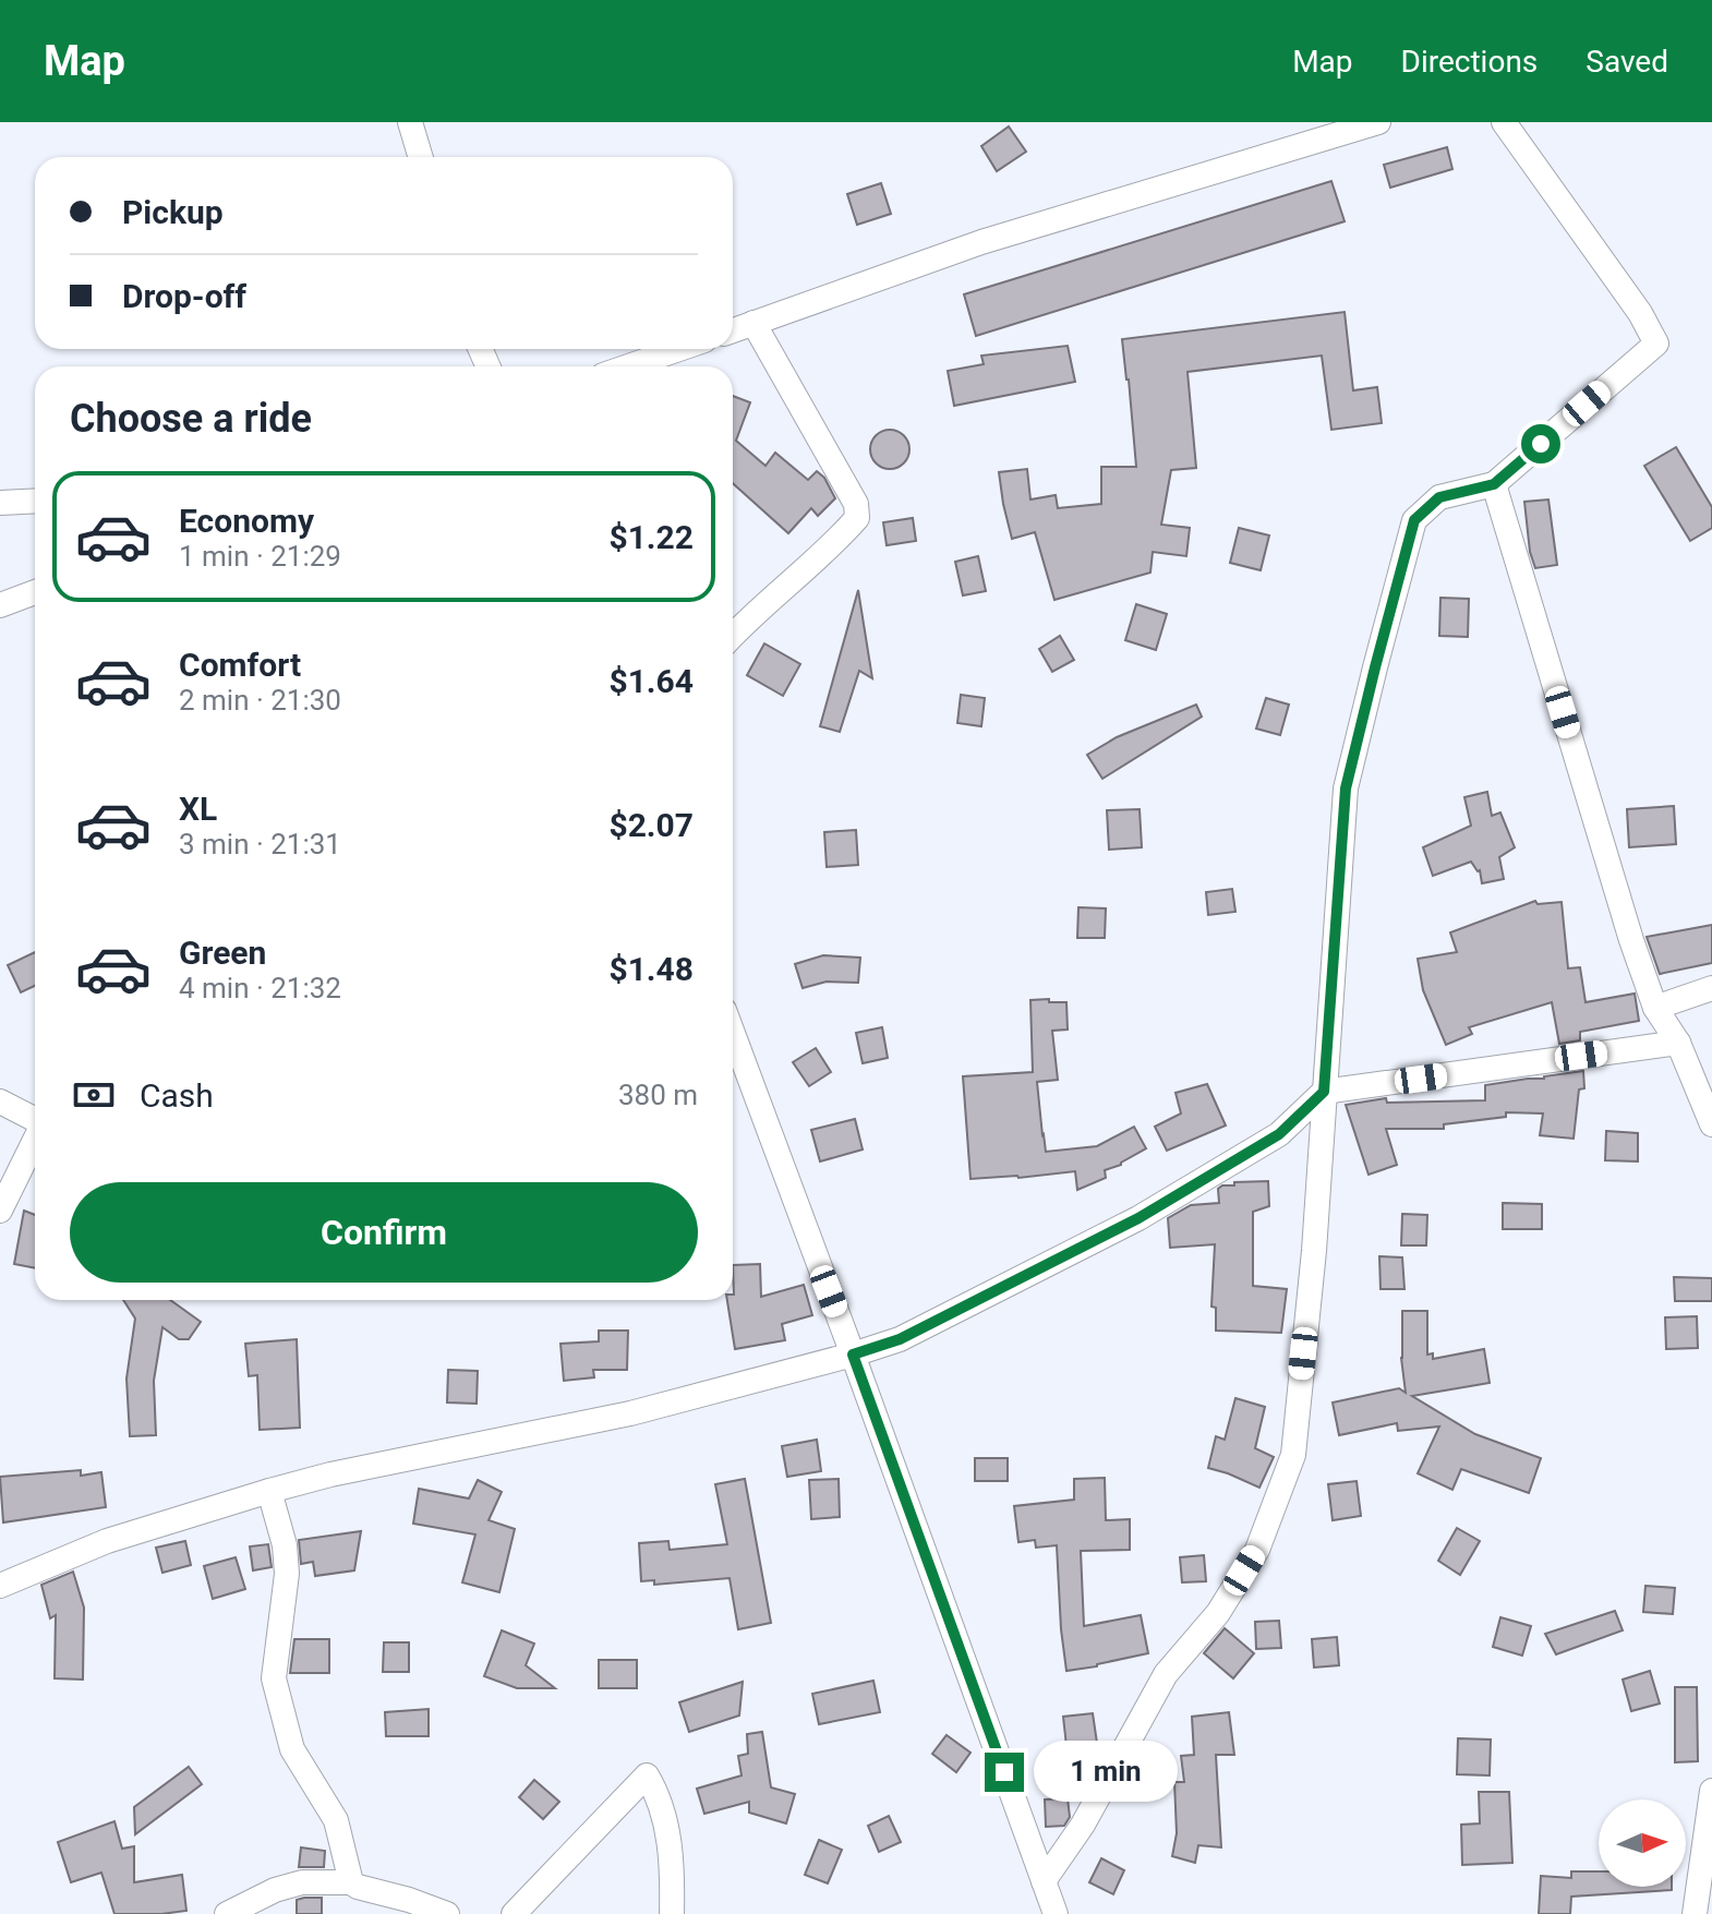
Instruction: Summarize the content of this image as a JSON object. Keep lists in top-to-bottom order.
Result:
{
  "north": "right",
  "page": {
    "header": "Map",
    "nav": ["Map", "Directions", "Saved"],
    "banner": ["Pickup", "Drop-off"],
    "heading": "Choose a ride",
    "list": [
      {
        "name": "Economy",
        "note": "1 min · 21:29",
        "value": "$1.22"
      },
      {
        "name": "Comfort",
        "note": "2 min · 21:30",
        "value": "$1.64"
      },
      {
        "name": "XL",
        "note": "3 min · 21:31",
        "value": "$2.07"
      },
      {
        "name": "Green",
        "note": "4 min · 21:32",
        "value": "$1.48"
      }
    ],
    "pay": ["Cash", "380 m"],
    "buttons": "Confirm",
    "bubble": "1 min"
  }
}
